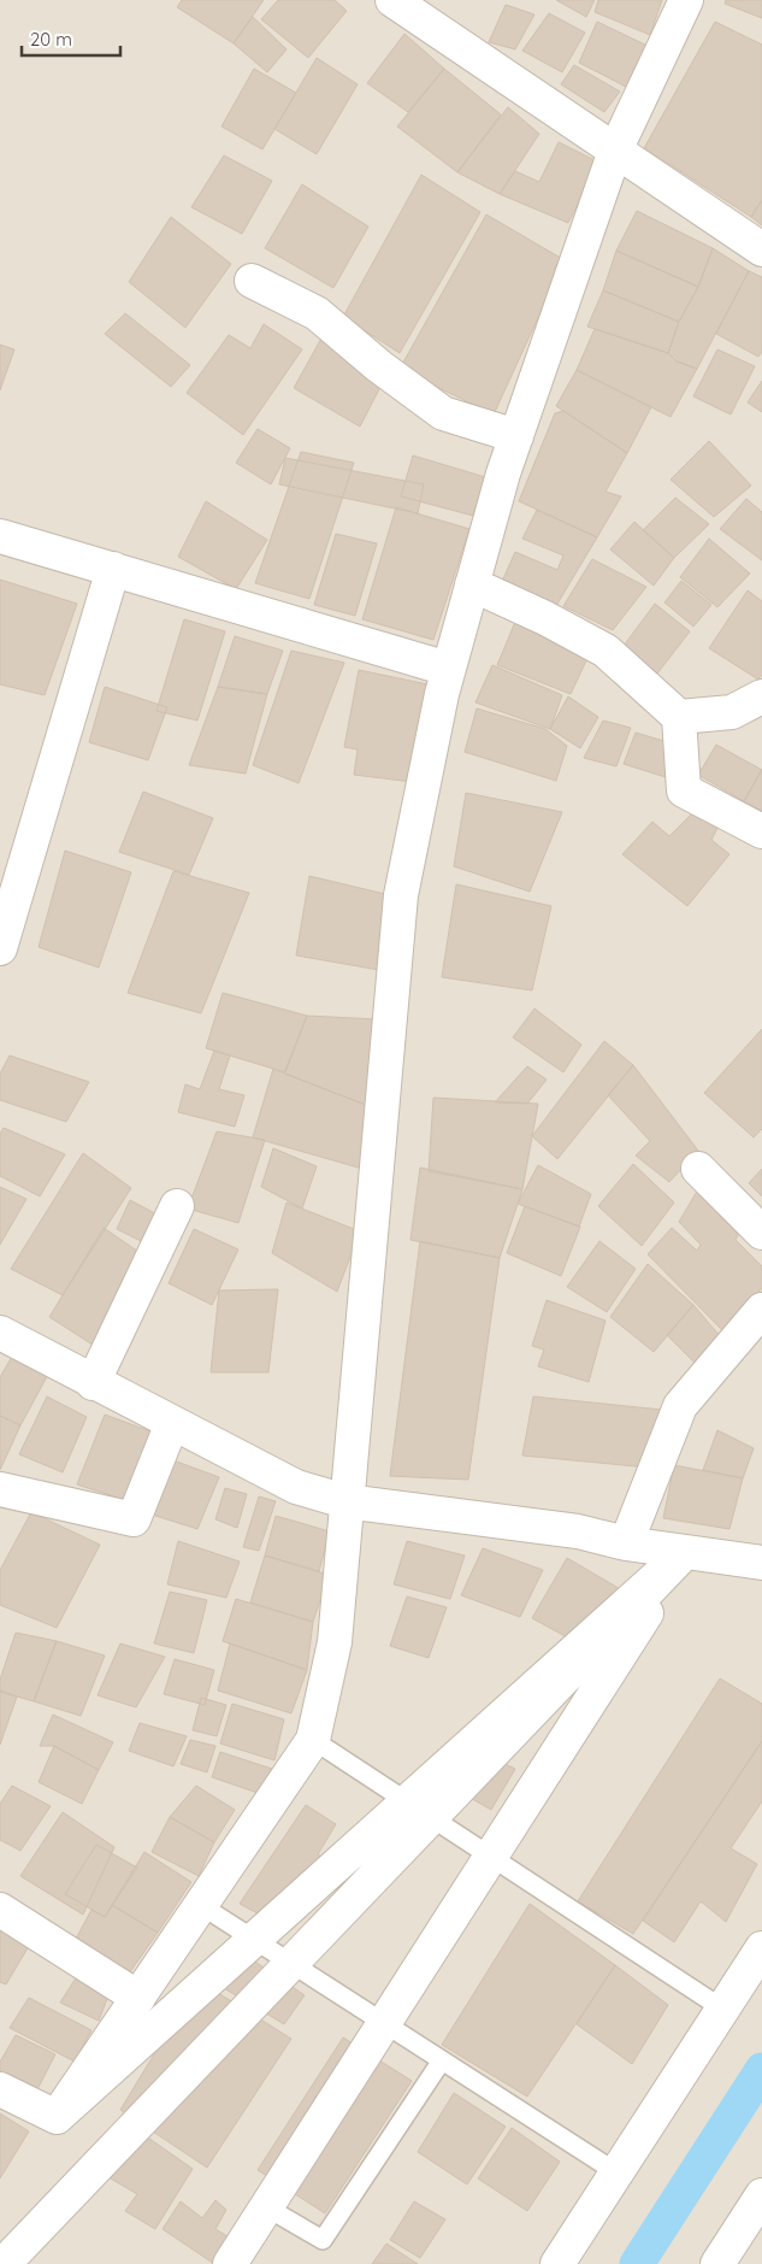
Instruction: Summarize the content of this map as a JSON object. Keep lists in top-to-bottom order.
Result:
{
  "scale_bar": "20 m"
}
